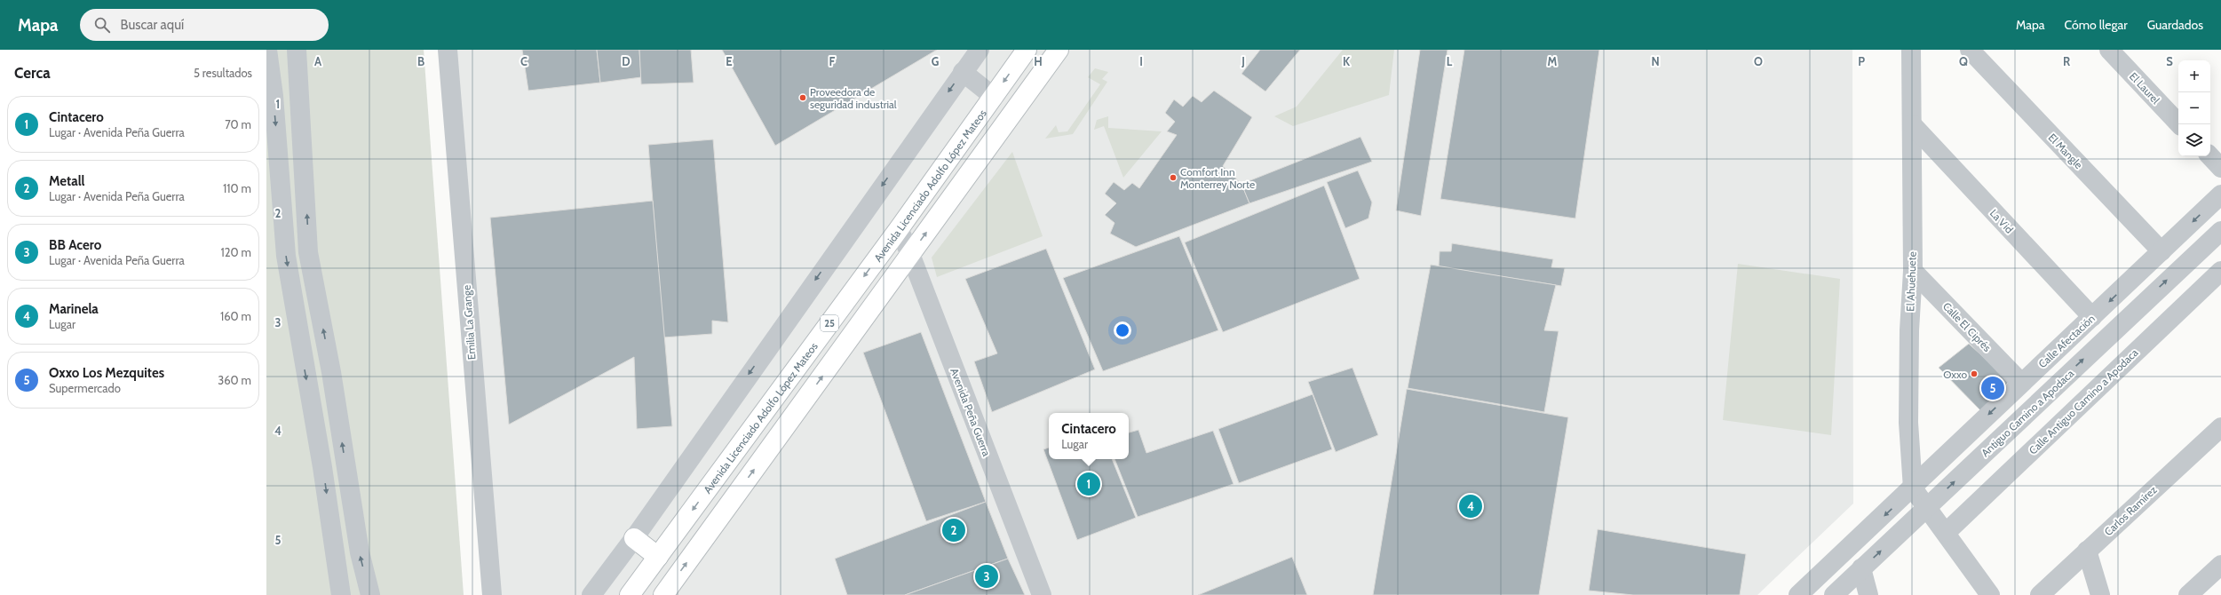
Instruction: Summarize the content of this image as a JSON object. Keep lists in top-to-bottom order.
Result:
{
  "streets": {
    "main road": ["Avenida Licenciado Adolfo López Mateos", "25"],
    "street": [
      "El Laurel",
      "El Mangle",
      "La Vid",
      "El Ahuehuete",
      "Emilia La Grange",
      "Calle El Ciprés",
      "Calle Afectación",
      "Calle Antiguo Camino a Apodaca",
      "Avenida Peña Guerra",
      "Antiguo Camino a Apodaca",
      "Carlos Ramírez"
    ]
  },
  "crossings": [
    ["El Mangle", "Calle Afectación"],
    ["Avenida Licenciado Adolfo López Mateos", "Avenida Peña Guerra"],
    ["La Vid", "El Ahuehuete"],
    ["La Vid", "Calle Afectación"],
    ["El Ahuehuete", "Calle El Ciprés"],
    ["El Ahuehuete", "Calle Afectación"],
    ["El Ahuehuete", "Calle Antiguo Camino a Apodaca"],
    ["El Ahuehuete", "Antiguo Camino a Apodaca"],
    ["25", "Avenida Peña Guerra"],
    ["Calle El Ciprés", "Calle Afectación"]
  ],
  "one_way": ["Calle Afectación", "Antiguo Camino a Apodaca"],
  "places": ["Proveedora de seguridad industrial", "Comfort Inn Monterrey Norte", "Oxxo"],
  "page": {
    "header": "Mapa",
    "search": "Buscar aquí",
    "nav": ["Mapa", "Cómo llegar", "Guardados"],
    "heading": ["Cerca", "5 resultados"],
    "map_buttons": ["+", "−"],
    "list": [
      {
        "mark": "1",
        "name": "Cintacero",
        "note": "Lugar · Avenida Peña Guerra",
        "value": "70 m"
      },
      {
        "mark": "2",
        "name": "Metall",
        "note": "Lugar · Avenida Peña Guerra",
        "value": "110 m"
      },
      {
        "mark": "3",
        "name": "BB Acero",
        "note": "Lugar · Avenida Peña Guerra",
        "value": "120 m"
      },
      {
        "mark": "4",
        "name": "Marinela",
        "note": "Lugar",
        "value": "160 m"
      },
      {
        "mark": "5",
        "name": "Oxxo Los Mezquites",
        "note": "Supermercado",
        "value": "360 m"
      }
    ],
    "pins": [
      "5",
      "1",
      "4",
      "2",
      "3"
    ],
    "popup": ["Cintacero", "Lugar"]
  },
  "grid": {
    "columns": [
      "A",
      "B",
      "C",
      "D",
      "E",
      "F",
      "G",
      "H",
      "I",
      "J",
      "K",
      "L",
      "M",
      "N",
      "O",
      "P",
      "Q",
      "R",
      "S"
    ],
    "rows": [
      "1",
      "2",
      "3",
      "4",
      "5"
    ]
  }
}
